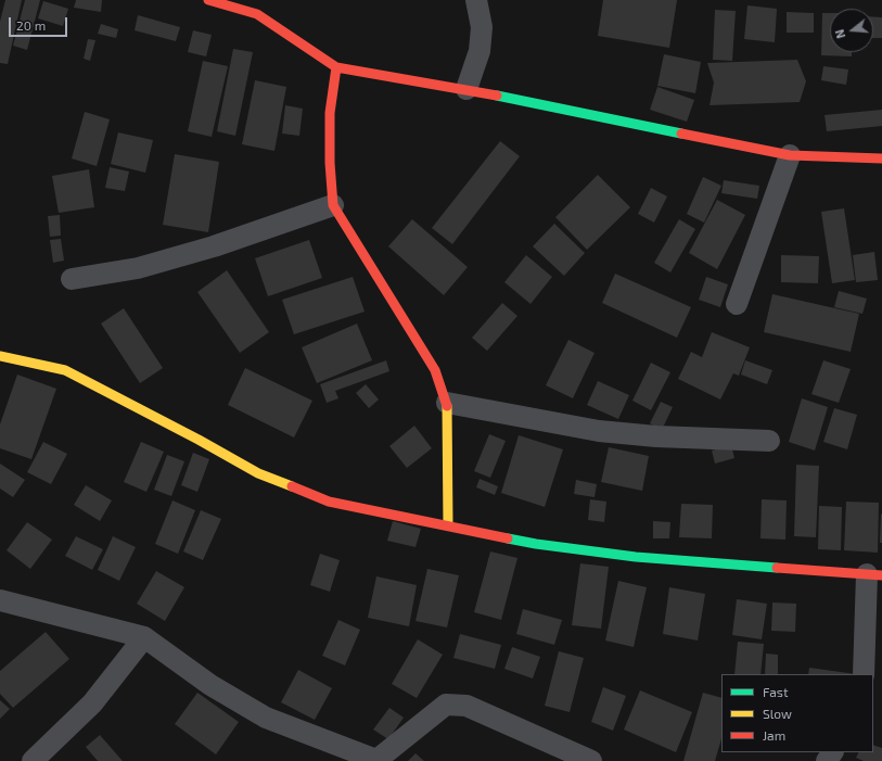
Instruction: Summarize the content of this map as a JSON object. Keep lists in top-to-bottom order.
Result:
{
  "legend": ["Fast", "Slow", "Jam"],
  "scale_bar": "20 m",
  "north": "left"
}
